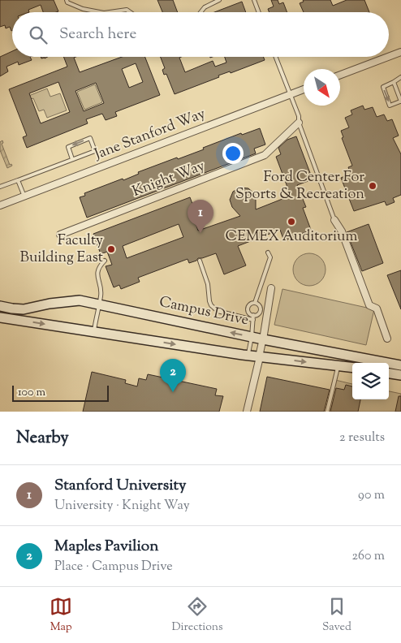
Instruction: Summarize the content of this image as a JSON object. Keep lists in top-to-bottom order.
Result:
{
  "streets": {
    "street": ["Jane Stanford Way", "Knight Way", "Campus Drive"]
  },
  "places": ["Ford Center For Sports & Recreation", "CEMEX Auditorium", "Faculty Building East"],
  "scale_bar": "100 m",
  "north": "bottom right",
  "page": {
    "search": "Search here",
    "pins": ["1", "2"],
    "scale": "100 m",
    "heading": ["Nearby", "2 results"],
    "list": [
      {
        "mark": "1",
        "name": "Stanford University",
        "note": "University · Knight Way",
        "value": "90 m"
      },
      {
        "mark": "2",
        "name": "Maples Pavilion",
        "note": "Place · Campus Drive",
        "value": "260 m"
      }
    ],
    "nav": ["Map", "Directions", "Saved"]
  }
}
